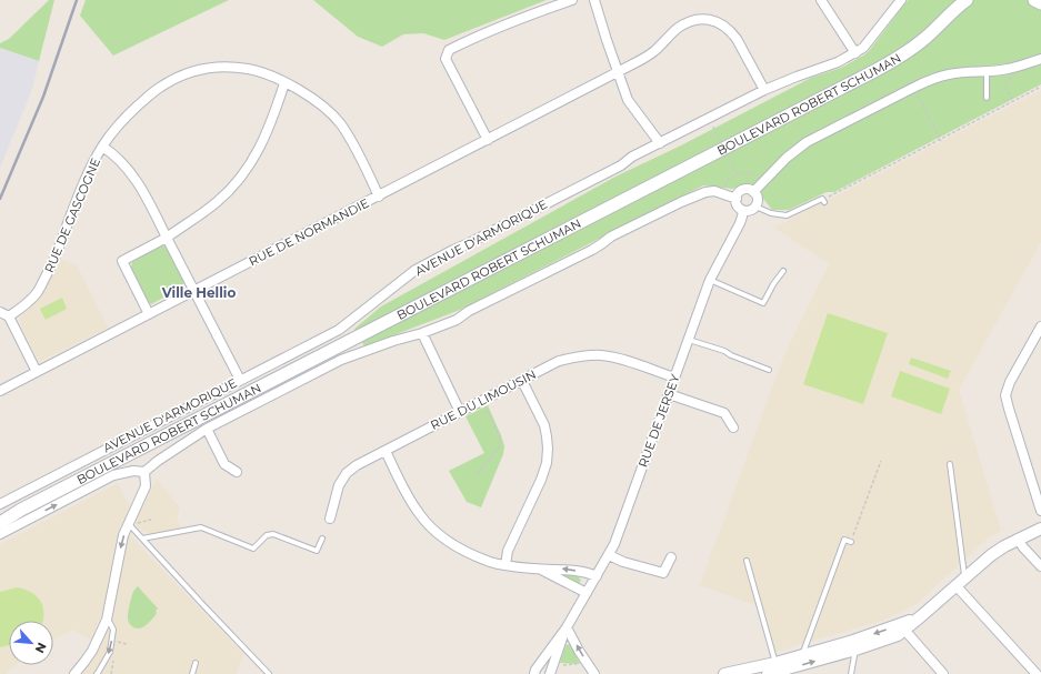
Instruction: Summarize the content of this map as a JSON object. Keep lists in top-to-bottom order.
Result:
{
  "streets": {
    "main road": ["BOULEVARD ROBERT SCHUMAN"],
    "street": [
      "RUE DE GASCOGNE",
      "RUE DE NORMANDIE",
      "AVENUE D'ARMORIQUE",
      "RUE DU LIMOUSIN",
      "RUE DE JERSEY"
    ]
  },
  "crossings": [
    ["RUE DE GASCOGNE", "RUE DE NORMANDIE"],
    ["RUE DE NORMANDIE", "AVENUE D'ARMORIQUE"],
    ["RUE DU LIMOUSIN", "RUE DE JERSEY"]
  ],
  "districts": ["Ville Hellio"],
  "north": "bottom right"
}
